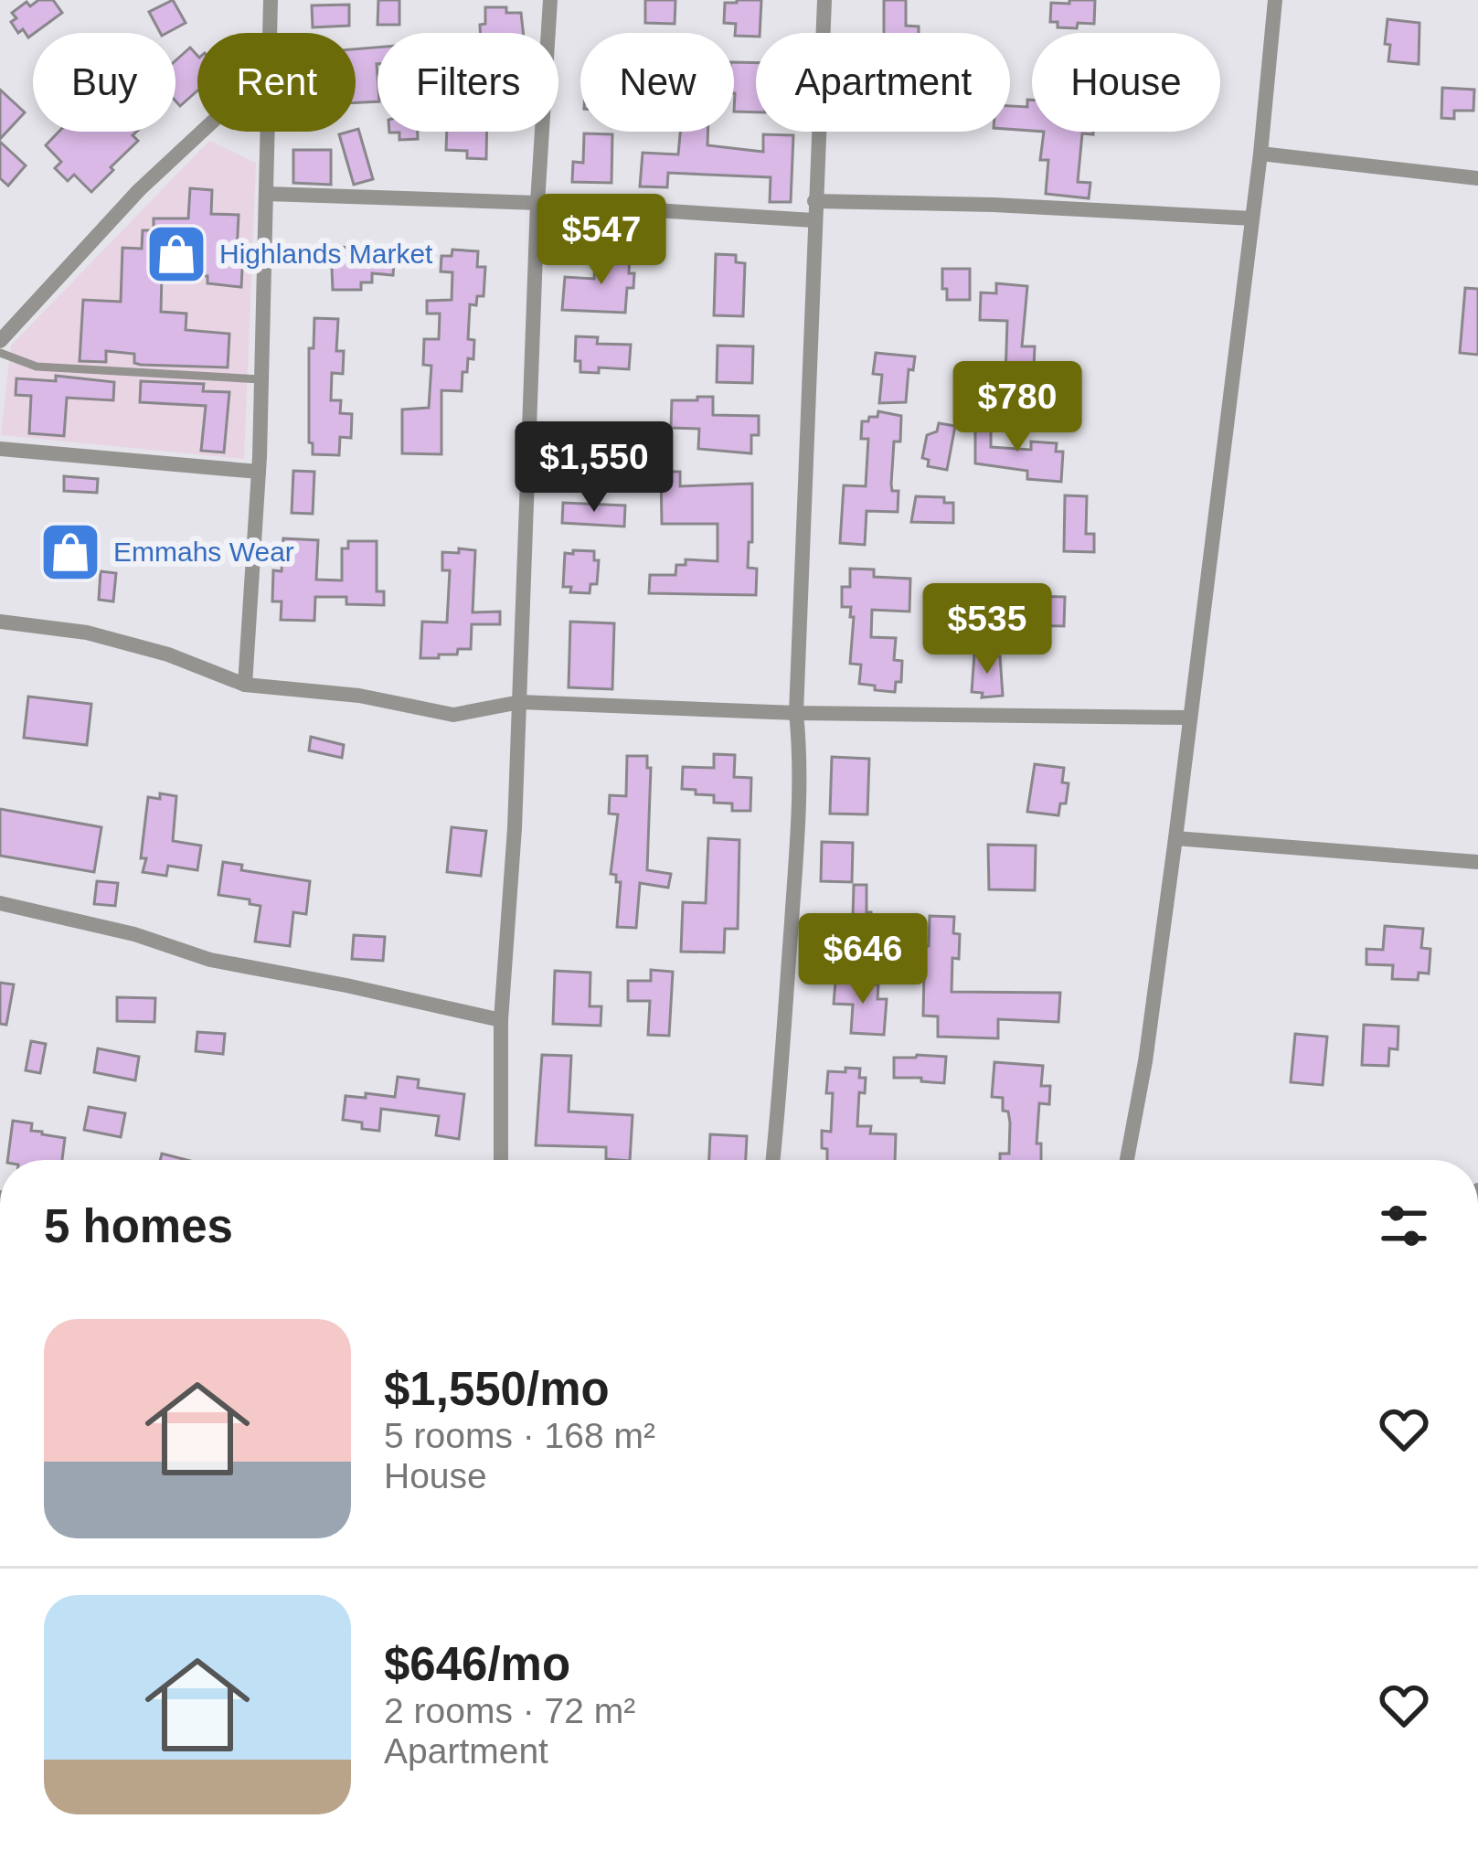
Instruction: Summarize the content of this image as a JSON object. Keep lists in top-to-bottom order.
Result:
{
  "places": {
    "shop": ["Highlands Market", "Emmahs Wear"]
  },
  "page": {
    "chip": [
      "Buy",
      "Rent",
      "Filters",
      "New",
      "Apartment",
      "House"
    ],
    "price": [
      "$547",
      "$780",
      "$1,550",
      "$535",
      "$646"
    ],
    "heading": "5 homes",
    "list": [
      {
        "name": "$1,550/mo",
        "note": "5 rooms · 168 m² · House"
      },
      {
        "name": "$646/mo",
        "note": "2 rooms · 72 m² · Apartment"
      }
    ]
  }
}
